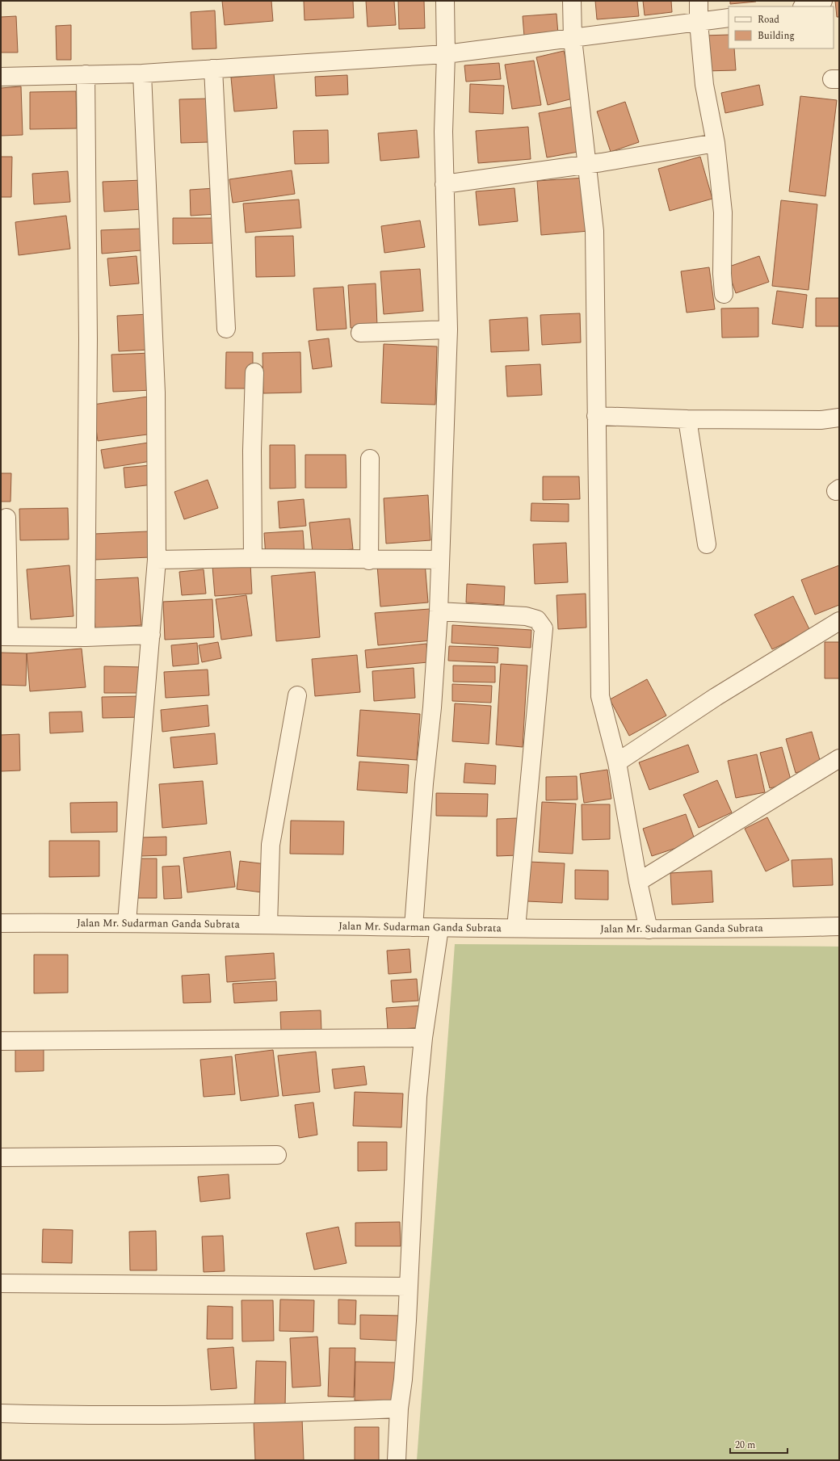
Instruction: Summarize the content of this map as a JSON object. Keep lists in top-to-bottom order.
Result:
{
  "streets": {
    "street": ["Jalan Mr. Sudarman Ganda Subrata"]
  },
  "legend": ["Road", "Building"],
  "scale_bar": "20 m"
}
